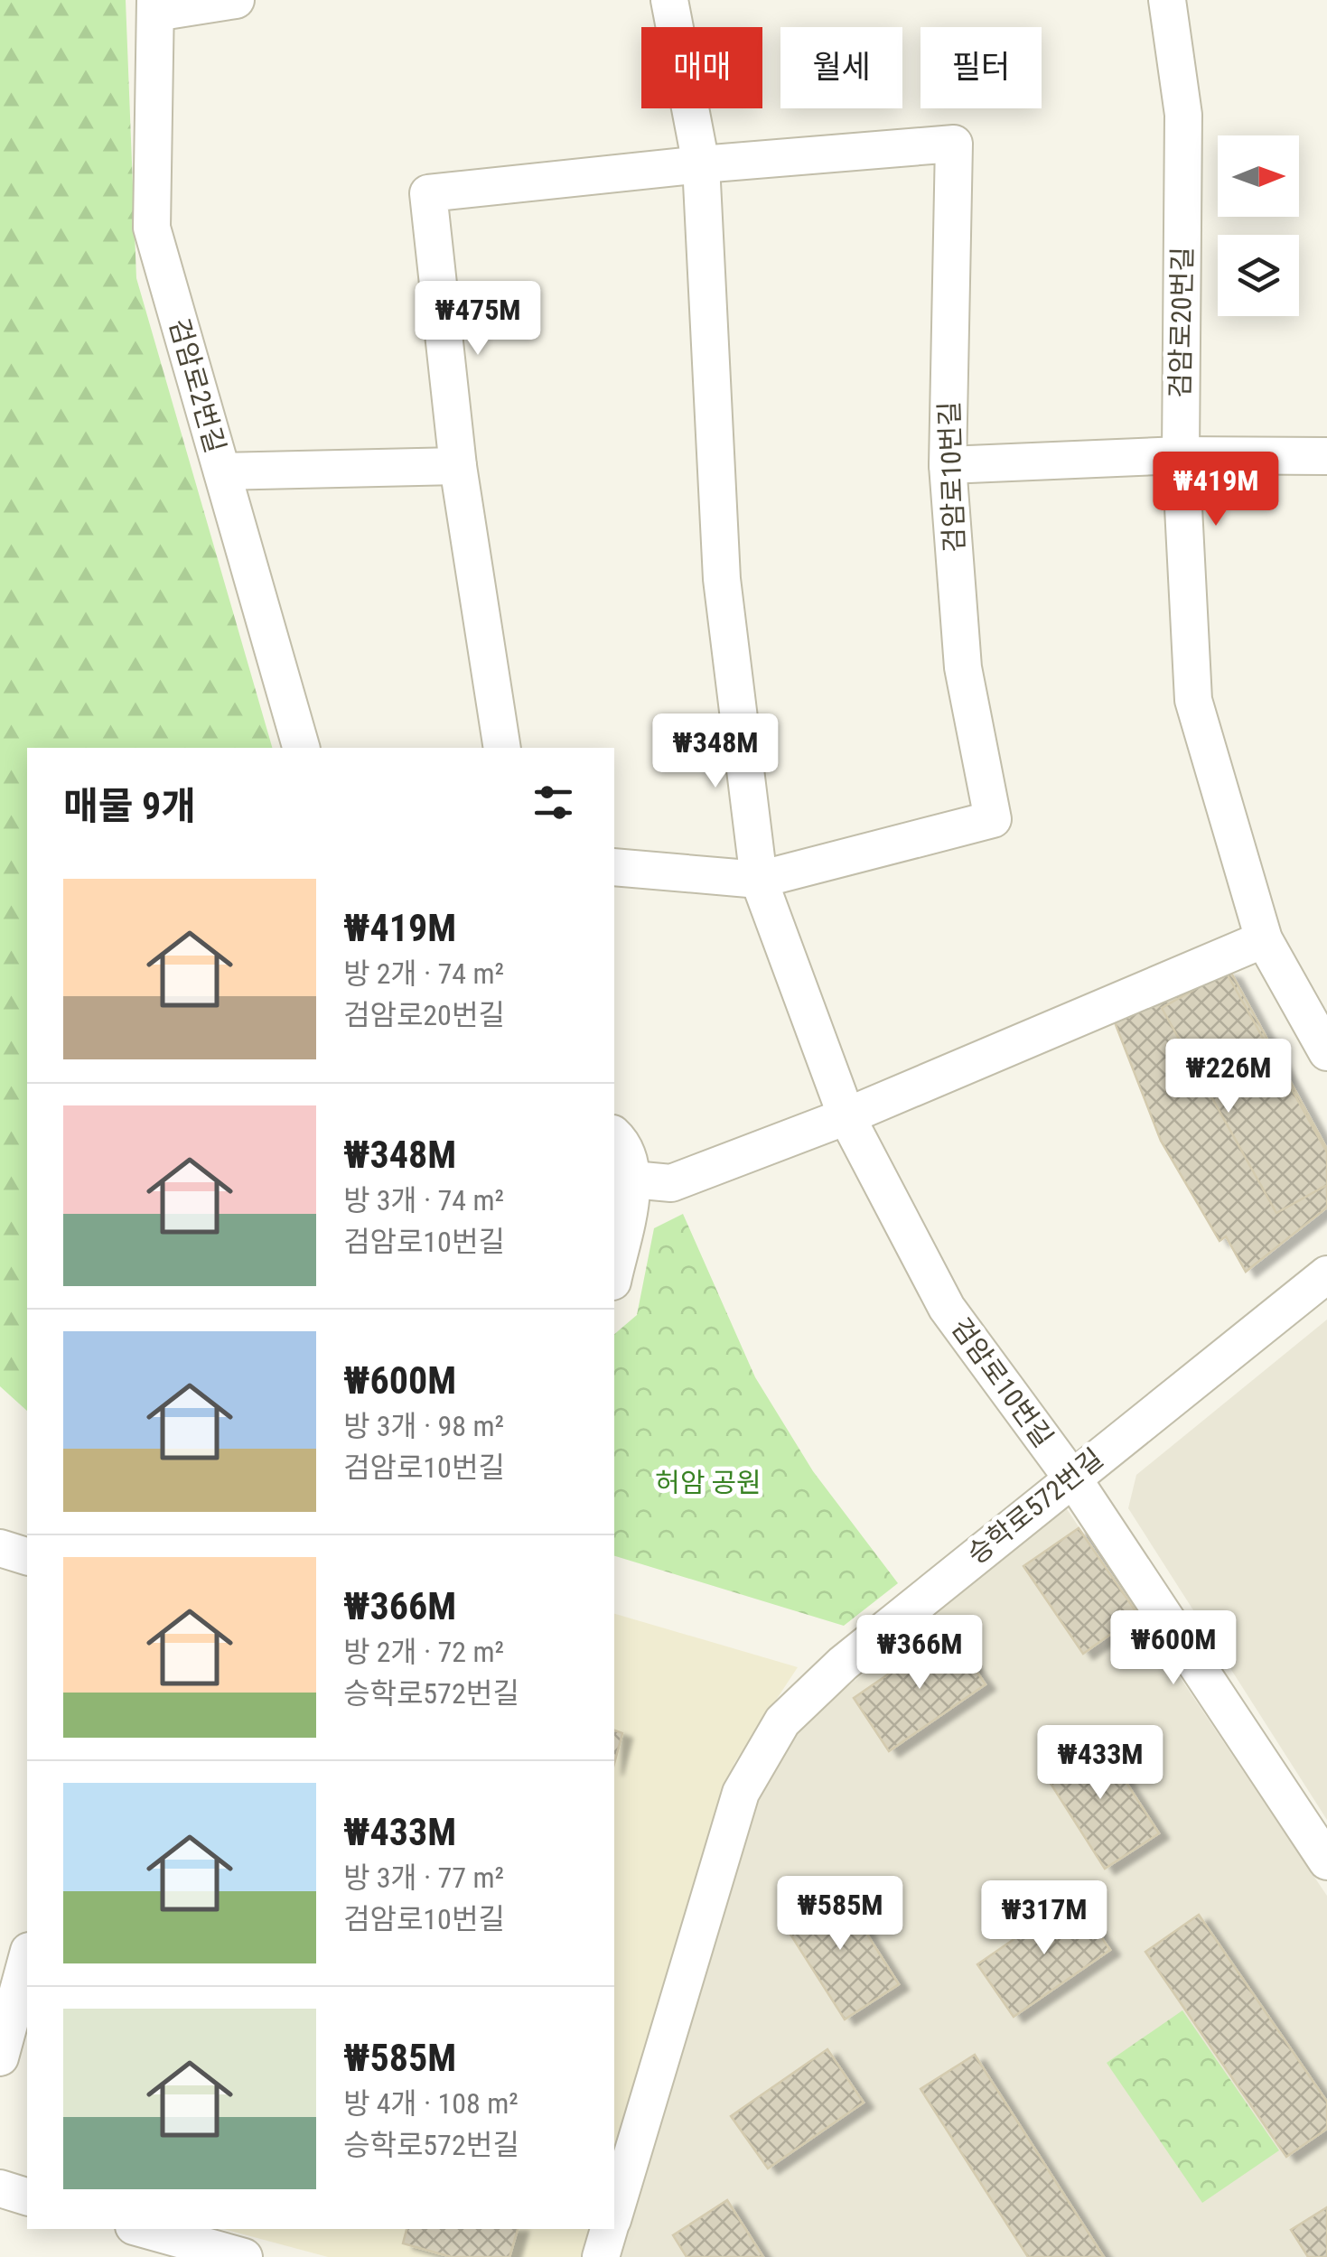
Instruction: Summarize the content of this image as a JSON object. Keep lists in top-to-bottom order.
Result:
{
  "streets": {
    "street": [
      "검암로20번길",
      "검암로2번길",
      "검암로10번길",
      "승학로572번길"
    ]
  },
  "crossings": [
    ["검암로10번길", "승학로572번길"]
  ],
  "parks": ["허암 공원"],
  "north": "right",
  "page": {
    "chip": ["매매", "월세", "필터"],
    "price": [
      "₩475M",
      "₩419M",
      "₩348M",
      "₩226M",
      "₩600M",
      "₩366M",
      "₩433M",
      "₩585M",
      "₩317M"
    ],
    "heading": "매물 9개",
    "list": [
      {
        "name": "₩419M",
        "note": "방 2개 · 74 m² · 검암로20번길"
      },
      {
        "name": "₩348M",
        "note": "방 3개 · 74 m² · 검암로10번길"
      },
      {
        "name": "₩600M",
        "note": "방 3개 · 98 m² · 검암로10번길"
      },
      {
        "name": "₩366M",
        "note": "방 2개 · 72 m² · 승학로572번길"
      },
      {
        "name": "₩433M",
        "note": "방 3개 · 77 m² · 검암로10번길"
      },
      {
        "name": "₩585M",
        "note": "방 4개 · 108 m² · 승학로572번길"
      }
    ]
  }
}
